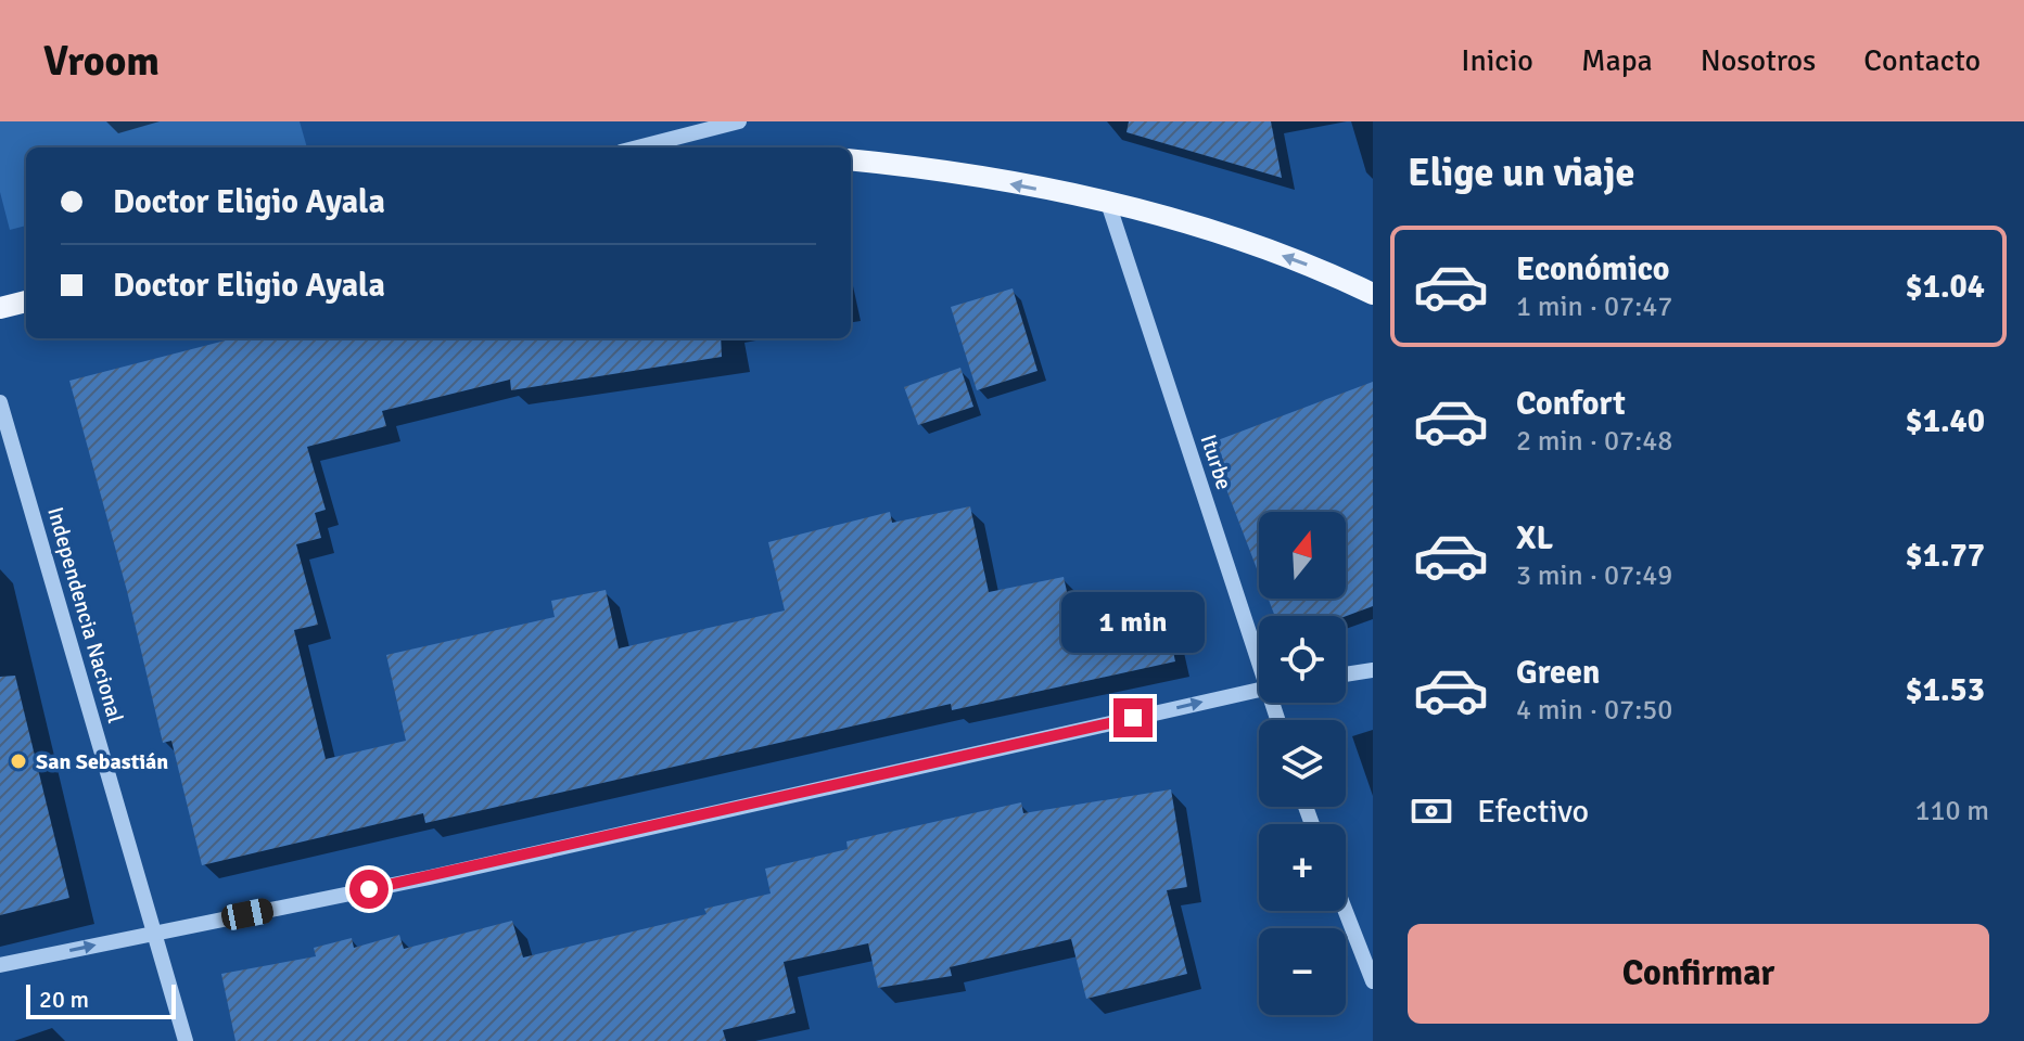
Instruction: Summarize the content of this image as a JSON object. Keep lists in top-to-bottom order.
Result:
{
  "streets": {
    "street": ["Iturbe", "Independencia Nacional"]
  },
  "places": ["San Sebastián"],
  "scale_bar": "20 m",
  "north": "top",
  "page": {
    "header": "Vroom",
    "nav": [
      "Inicio",
      "Mapa",
      "Nosotros",
      "Contacto"
    ],
    "heading": "Elige un viaje",
    "banner": ["Doctor Eligio Ayala", "Doctor Eligio Ayala"],
    "list": [
      {
        "name": "Económico",
        "note": "1 min · 07:47",
        "value": "$1.04"
      },
      {
        "name": "Confort",
        "note": "2 min · 07:48",
        "value": "$1.40"
      },
      {
        "name": "XL",
        "note": "3 min · 07:49",
        "value": "$1.77"
      },
      {
        "name": "Green",
        "note": "4 min · 07:50",
        "value": "$1.53"
      }
    ],
    "map_buttons": ["+", "−"],
    "bubble": "1 min",
    "pay": ["Efectivo", "110 m"],
    "buttons": "Confirmar",
    "scale": "20 m"
  }
}
